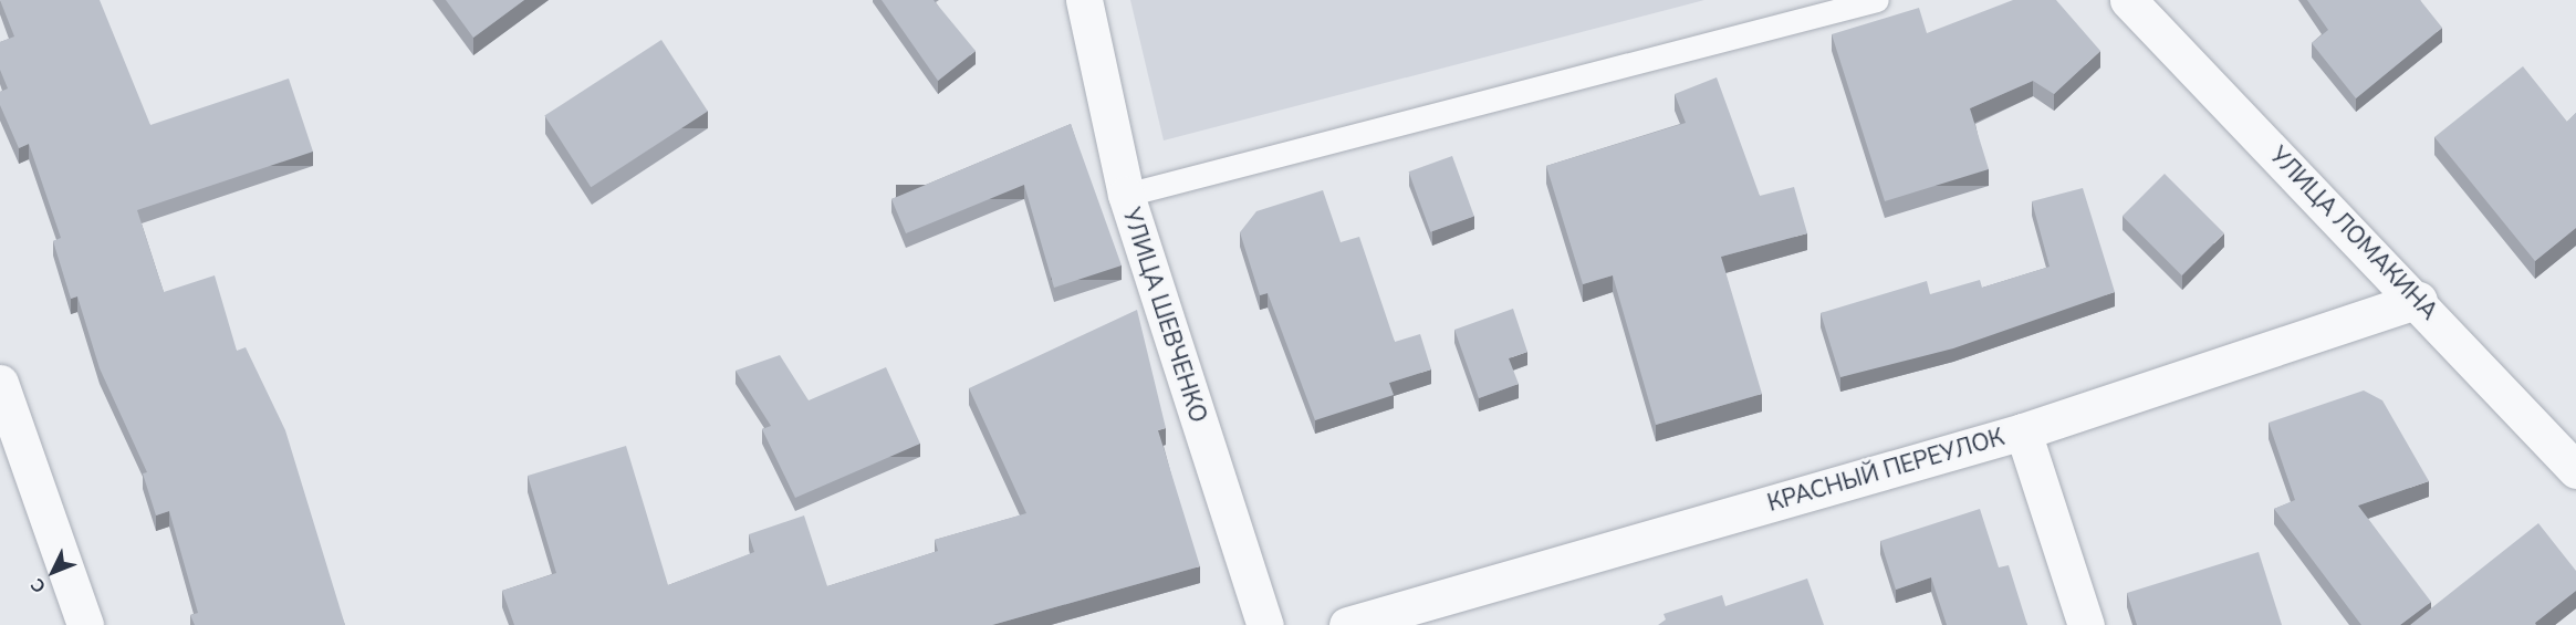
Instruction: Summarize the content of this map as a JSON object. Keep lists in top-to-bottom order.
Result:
{
  "streets": {
    "street": ["УЛИЦА ЛОМАКИНА", "УЛИЦА ШЕВЧЕНКО", "КРАСНЫЙ ПЕРЕУЛОК"]
  },
  "crossings": [
    ["УЛИЦА ЛОМАКИНА", "КРАСНЫЙ ПЕРЕУЛОК"]
  ],
  "north": "bottom left"
}
